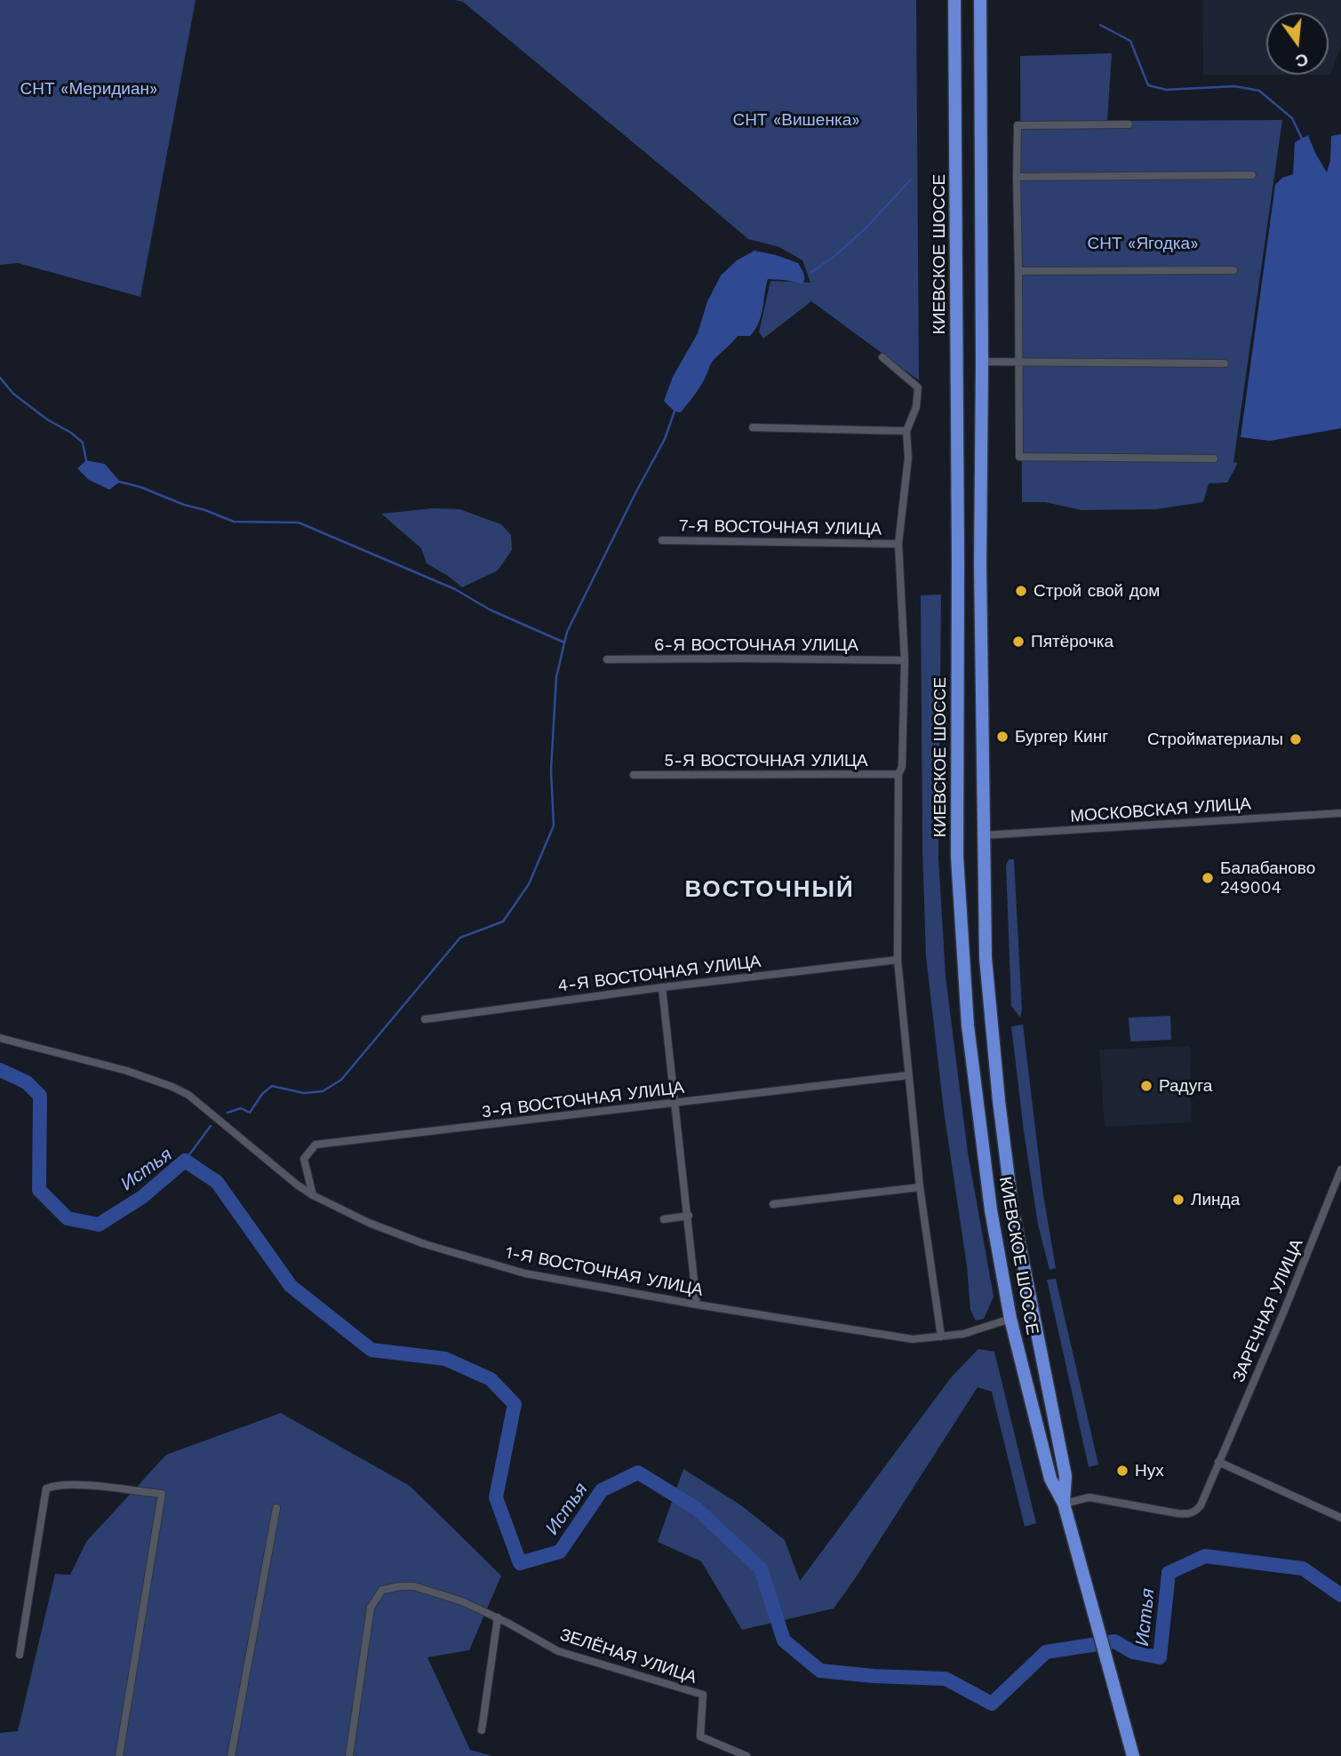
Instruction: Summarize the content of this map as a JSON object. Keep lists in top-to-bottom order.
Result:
{
  "streets": {
    "highway": ["КИЕВСКОЕ ШОССЕ"],
    "street": [
      "7-Я ВОСТОЧНАЯ УЛИЦА",
      "6-Я ВОСТОЧНАЯ УЛИЦА",
      "5-Я ВОСТОЧНАЯ УЛИЦА",
      "МОСКОВСКАЯ УЛИЦА",
      "4-Я ВОСТОЧНАЯ УЛИЦА",
      "3-Я ВОСТОЧНАЯ УЛИЦА",
      "1-Я ВОСТОЧНАЯ УЛИЦА",
      "ЗАРЕЧНАЯ УЛИЦА",
      "ЗЕЛЁНАЯ УЛИЦА"
    ]
  },
  "crossings": [
    ["КИЕВСКОЕ ШОССЕ", "МОСКОВСКАЯ УЛИЦА"],
    ["КИЕВСКОЕ ШОССЕ", "1-Я ВОСТОЧНАЯ УЛИЦА"],
    ["КИЕВСКОЕ ШОССЕ", "ЗАРЕЧНАЯ УЛИЦА"],
    ["3-Я ВОСТОЧНАЯ УЛИЦА", "1-Я ВОСТОЧНАЯ УЛИЦА"]
  ],
  "districts": ["ВОСТОЧНЫЙ"],
  "water": ["Истья"],
  "parks": ["СНТ «Меридиан»", "СНТ «Вишенка»", "СНТ «Ягодка»"],
  "places": [
    "Строй свой дом",
    "Пятёрочка",
    "Бургер Кинг",
    "Стройматериалы",
    "Балабаново 249004",
    "Радуга",
    "Линда",
    "Нух"
  ],
  "north": "bottom"
}
